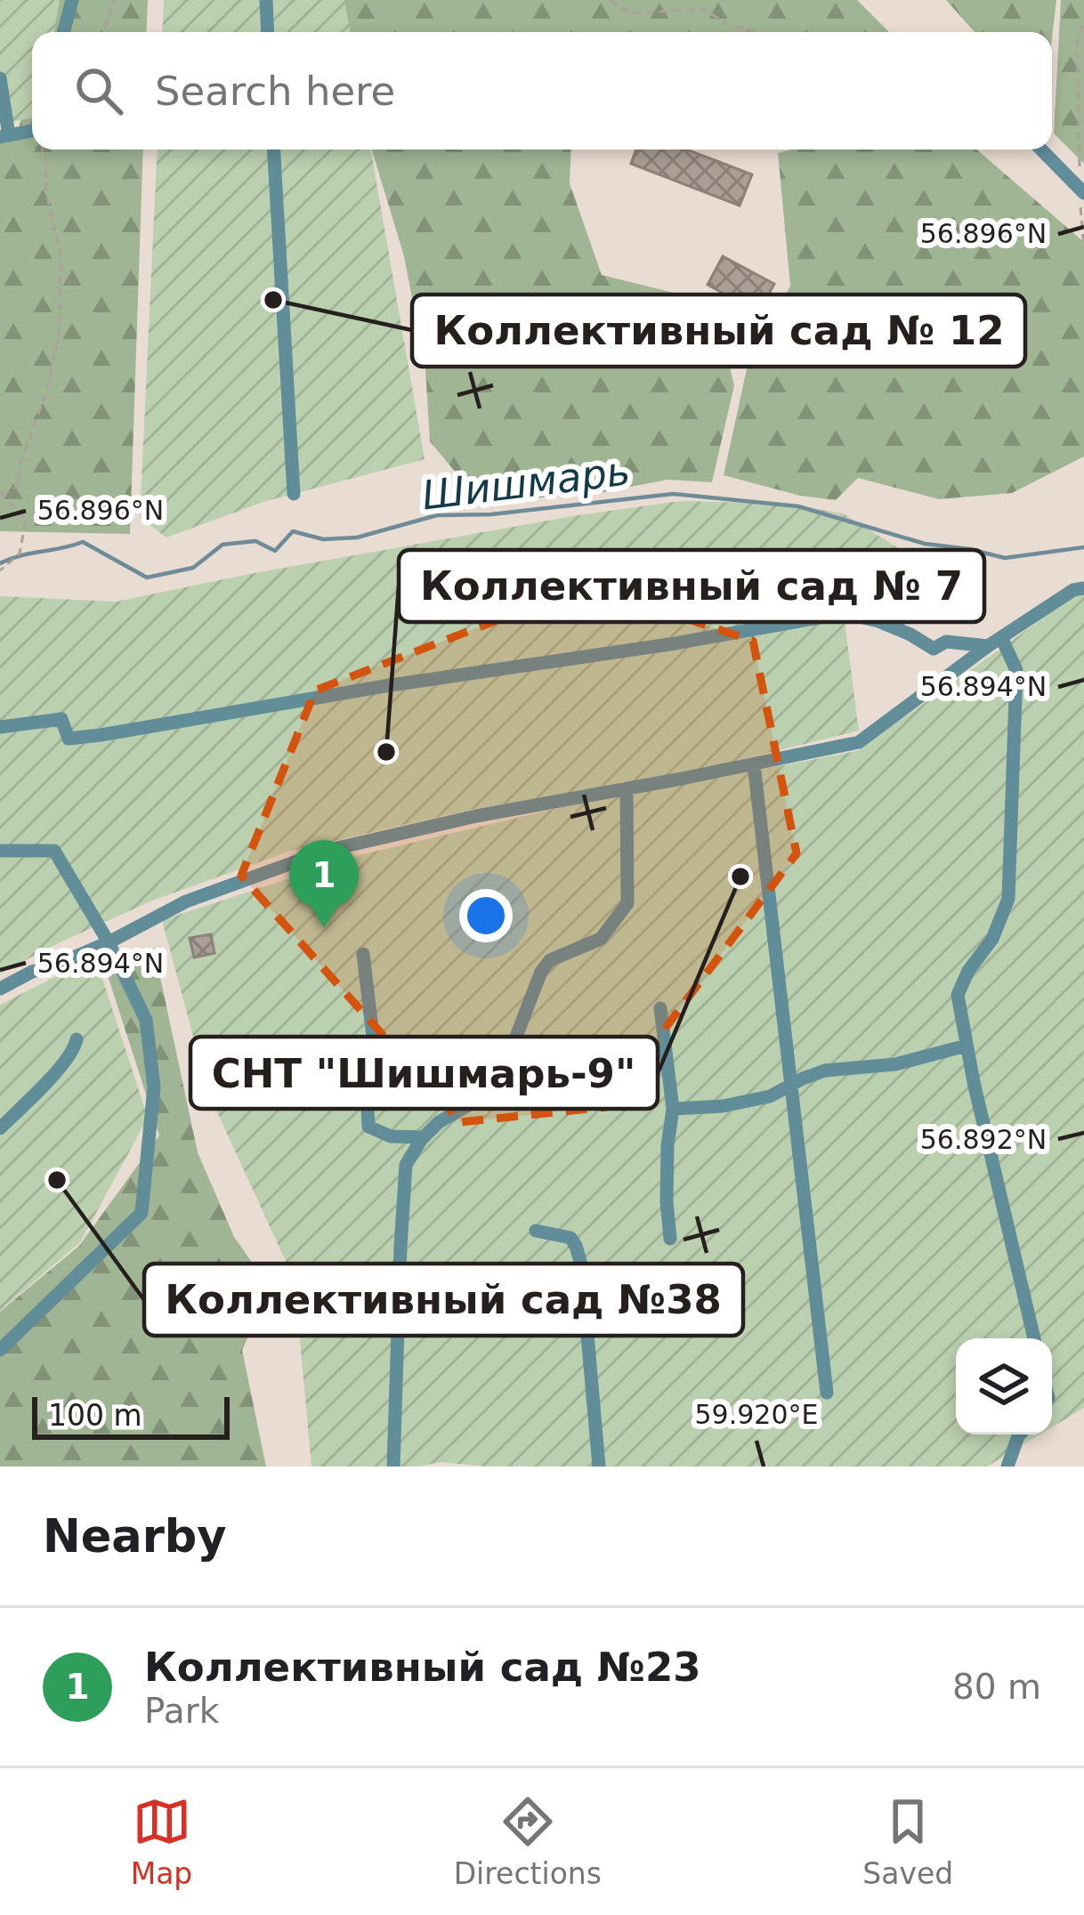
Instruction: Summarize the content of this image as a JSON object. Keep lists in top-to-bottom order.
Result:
{
  "water": ["Шишмарь"],
  "places": [
    "Коллективный сад № 12",
    "Коллективный сад № 7",
    "СНТ \"Шишмарь-9\"",
    "Коллективный сад №38"
  ],
  "scale_bar": "100 m",
  "page": {
    "search": "Search here",
    "pins": "1",
    "scale": "100 m",
    "heading": "Nearby",
    "list": [
      {
        "mark": "1",
        "name": "Коллективный сад №23",
        "note": "Park",
        "value": "80 m"
      }
    ],
    "nav": ["Map", "Directions", "Saved"]
  },
  "coordinates": [
    "56.896°N",
    "56.894°N",
    "56.892°N",
    "59.920°E"
  ]
}
